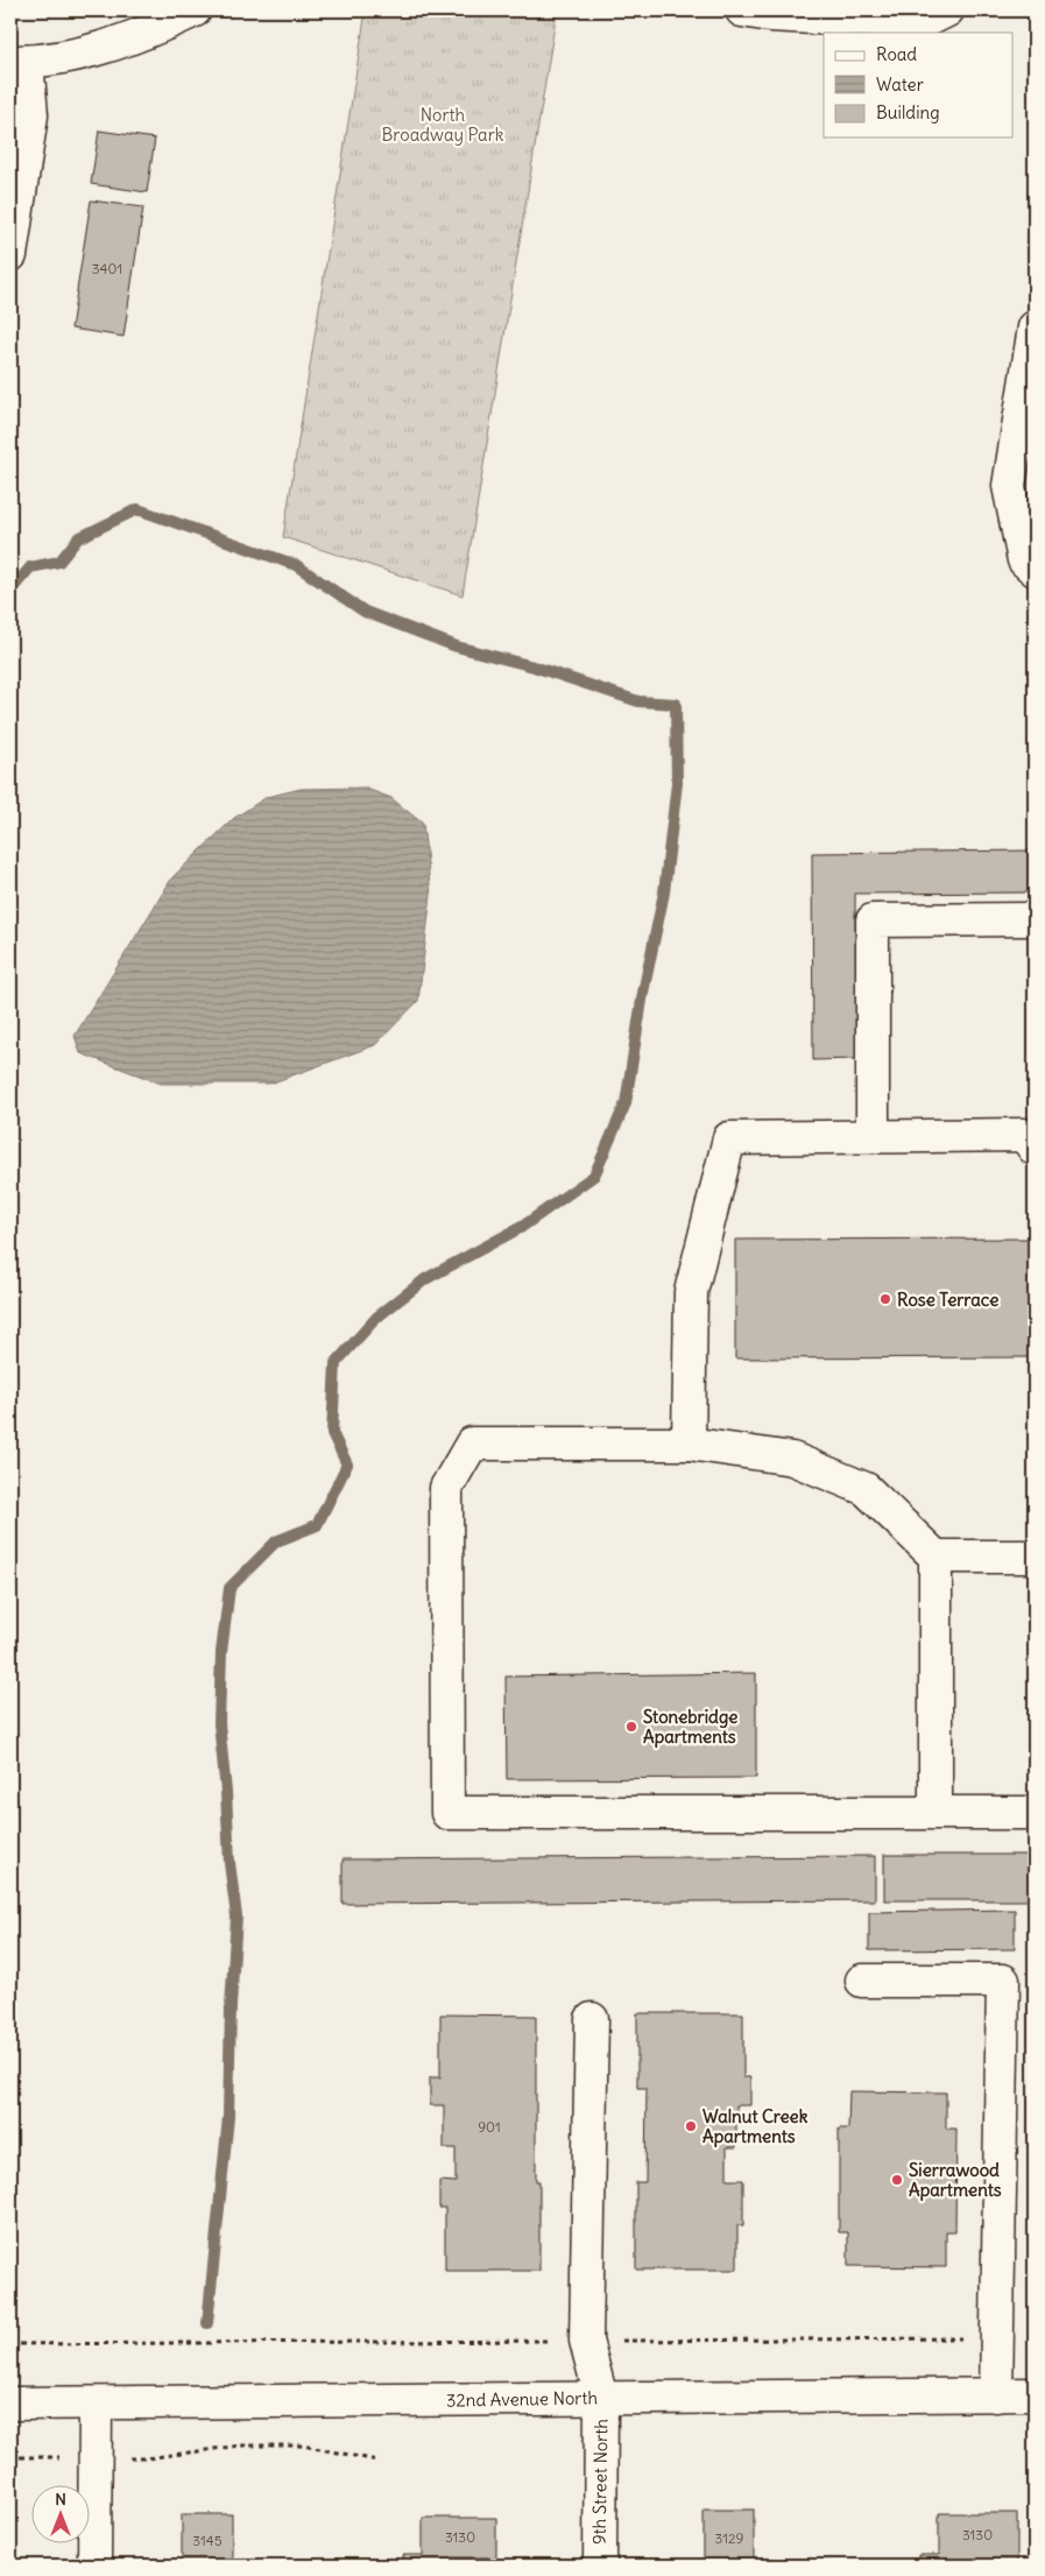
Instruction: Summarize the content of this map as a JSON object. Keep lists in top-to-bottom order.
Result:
{
  "streets": {
    "street": ["32nd Avenue North", "9th Street North"]
  },
  "crossings": [
    ["32nd Avenue North", "9th Street North"]
  ],
  "parks": ["North Broadway Park"],
  "places": [
    "Rose Terrace",
    "Stonebridge Apartments",
    "Walnut Creek Apartments",
    "Sierrawood Apartments"
  ],
  "house_numbers": [
    "3401",
    "901",
    "3130",
    "3130",
    "3129",
    "3145"
  ],
  "legend": ["Road", "Water", "Building"],
  "north": "top"
}
